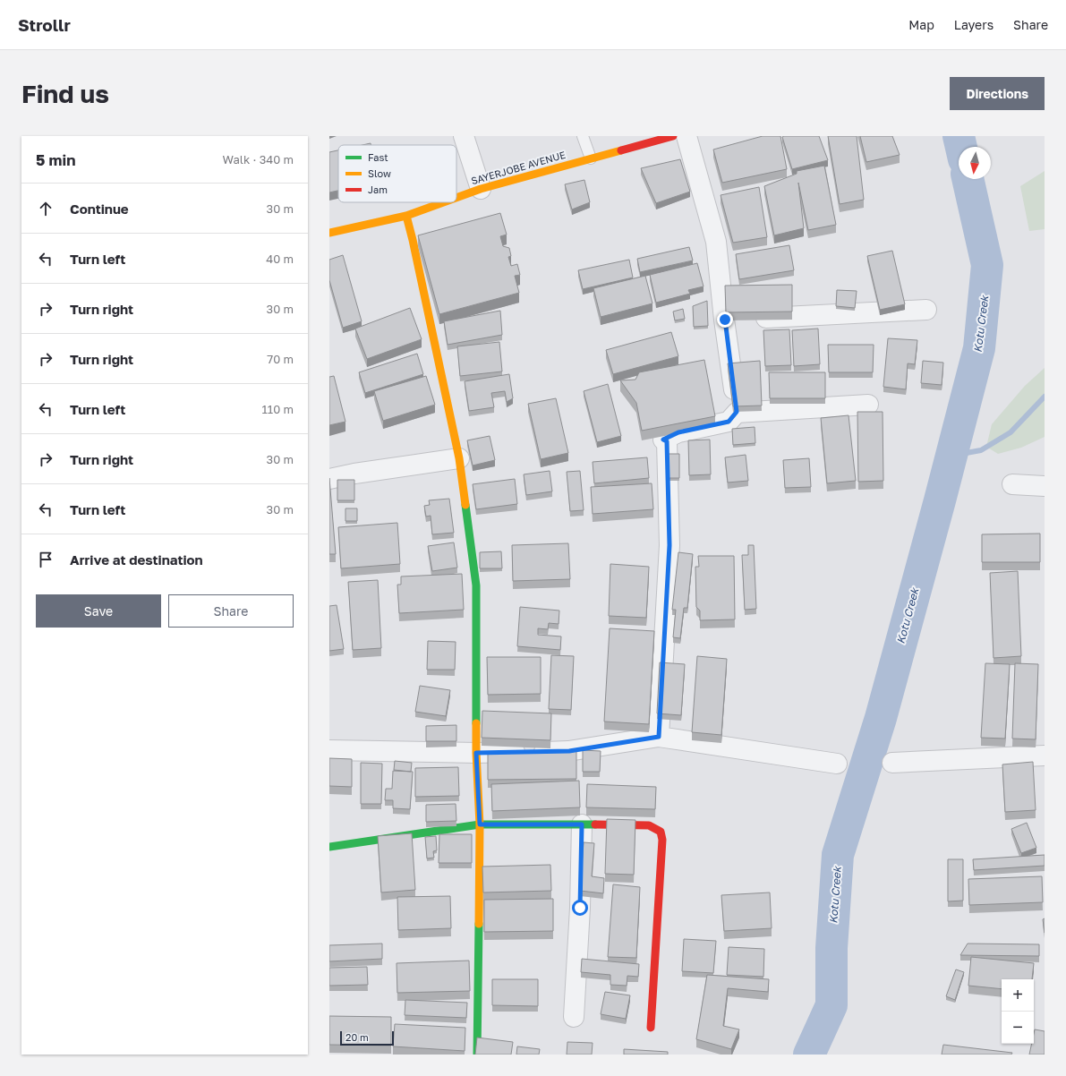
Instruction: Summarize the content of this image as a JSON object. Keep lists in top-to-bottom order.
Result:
{
  "streets": {
    "street": ["SAYERJOBE AVENUE"]
  },
  "water": ["Kotu Creek"],
  "legend": ["Fast", "Slow", "Jam"],
  "scale_bar": "20 m",
  "north": "bottom",
  "page": {
    "header": "Strollr",
    "nav": ["Map", "Layers", "Share"],
    "buttons": [
      "Directions",
      ["Save", "Share"]
    ],
    "title": "Find us",
    "heading": ["5 min", "Walk · 340 m"],
    "list": [
      ["Continue", "30 m"],
      ["Turn left", "40 m"],
      ["Turn right", "30 m"],
      ["Turn right", "70 m"],
      ["Turn left", "110 m"],
      ["Turn right", "30 m"],
      ["Turn left", "30 m"],
      "Arrive at destination"
    ],
    "map_buttons": ["+", "−"],
    "scale": "20 m"
  }
}
